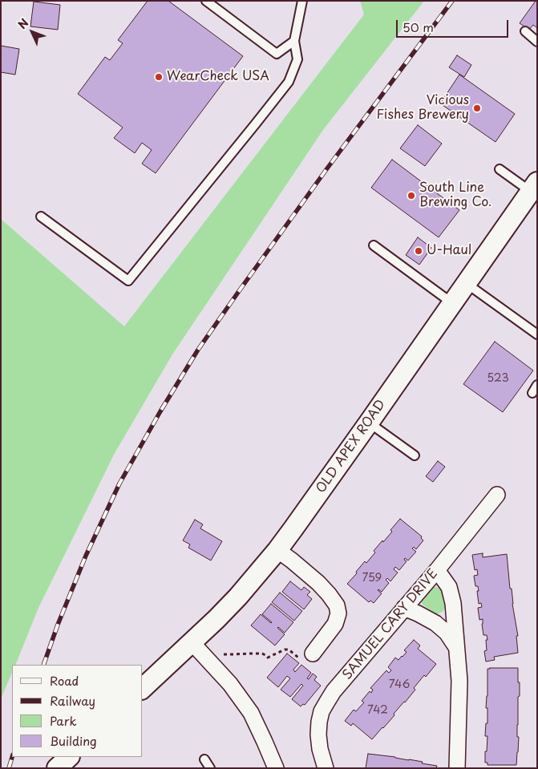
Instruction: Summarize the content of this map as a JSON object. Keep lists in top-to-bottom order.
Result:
{
  "streets": {
    "street": ["OLD APEX ROAD", "SAMUEL CARY DRIVE"]
  },
  "places": [
    "WearCheck USA",
    "Vicious Fishes Brewery",
    "South Line Brewing Co.",
    "U-Haul"
  ],
  "house_numbers": [
    "523",
    "759",
    "746",
    "742"
  ],
  "legend": [
    "Road",
    "Railway",
    "Park",
    "Building"
  ],
  "scale_bar": "50 m",
  "north": "top left"
}
